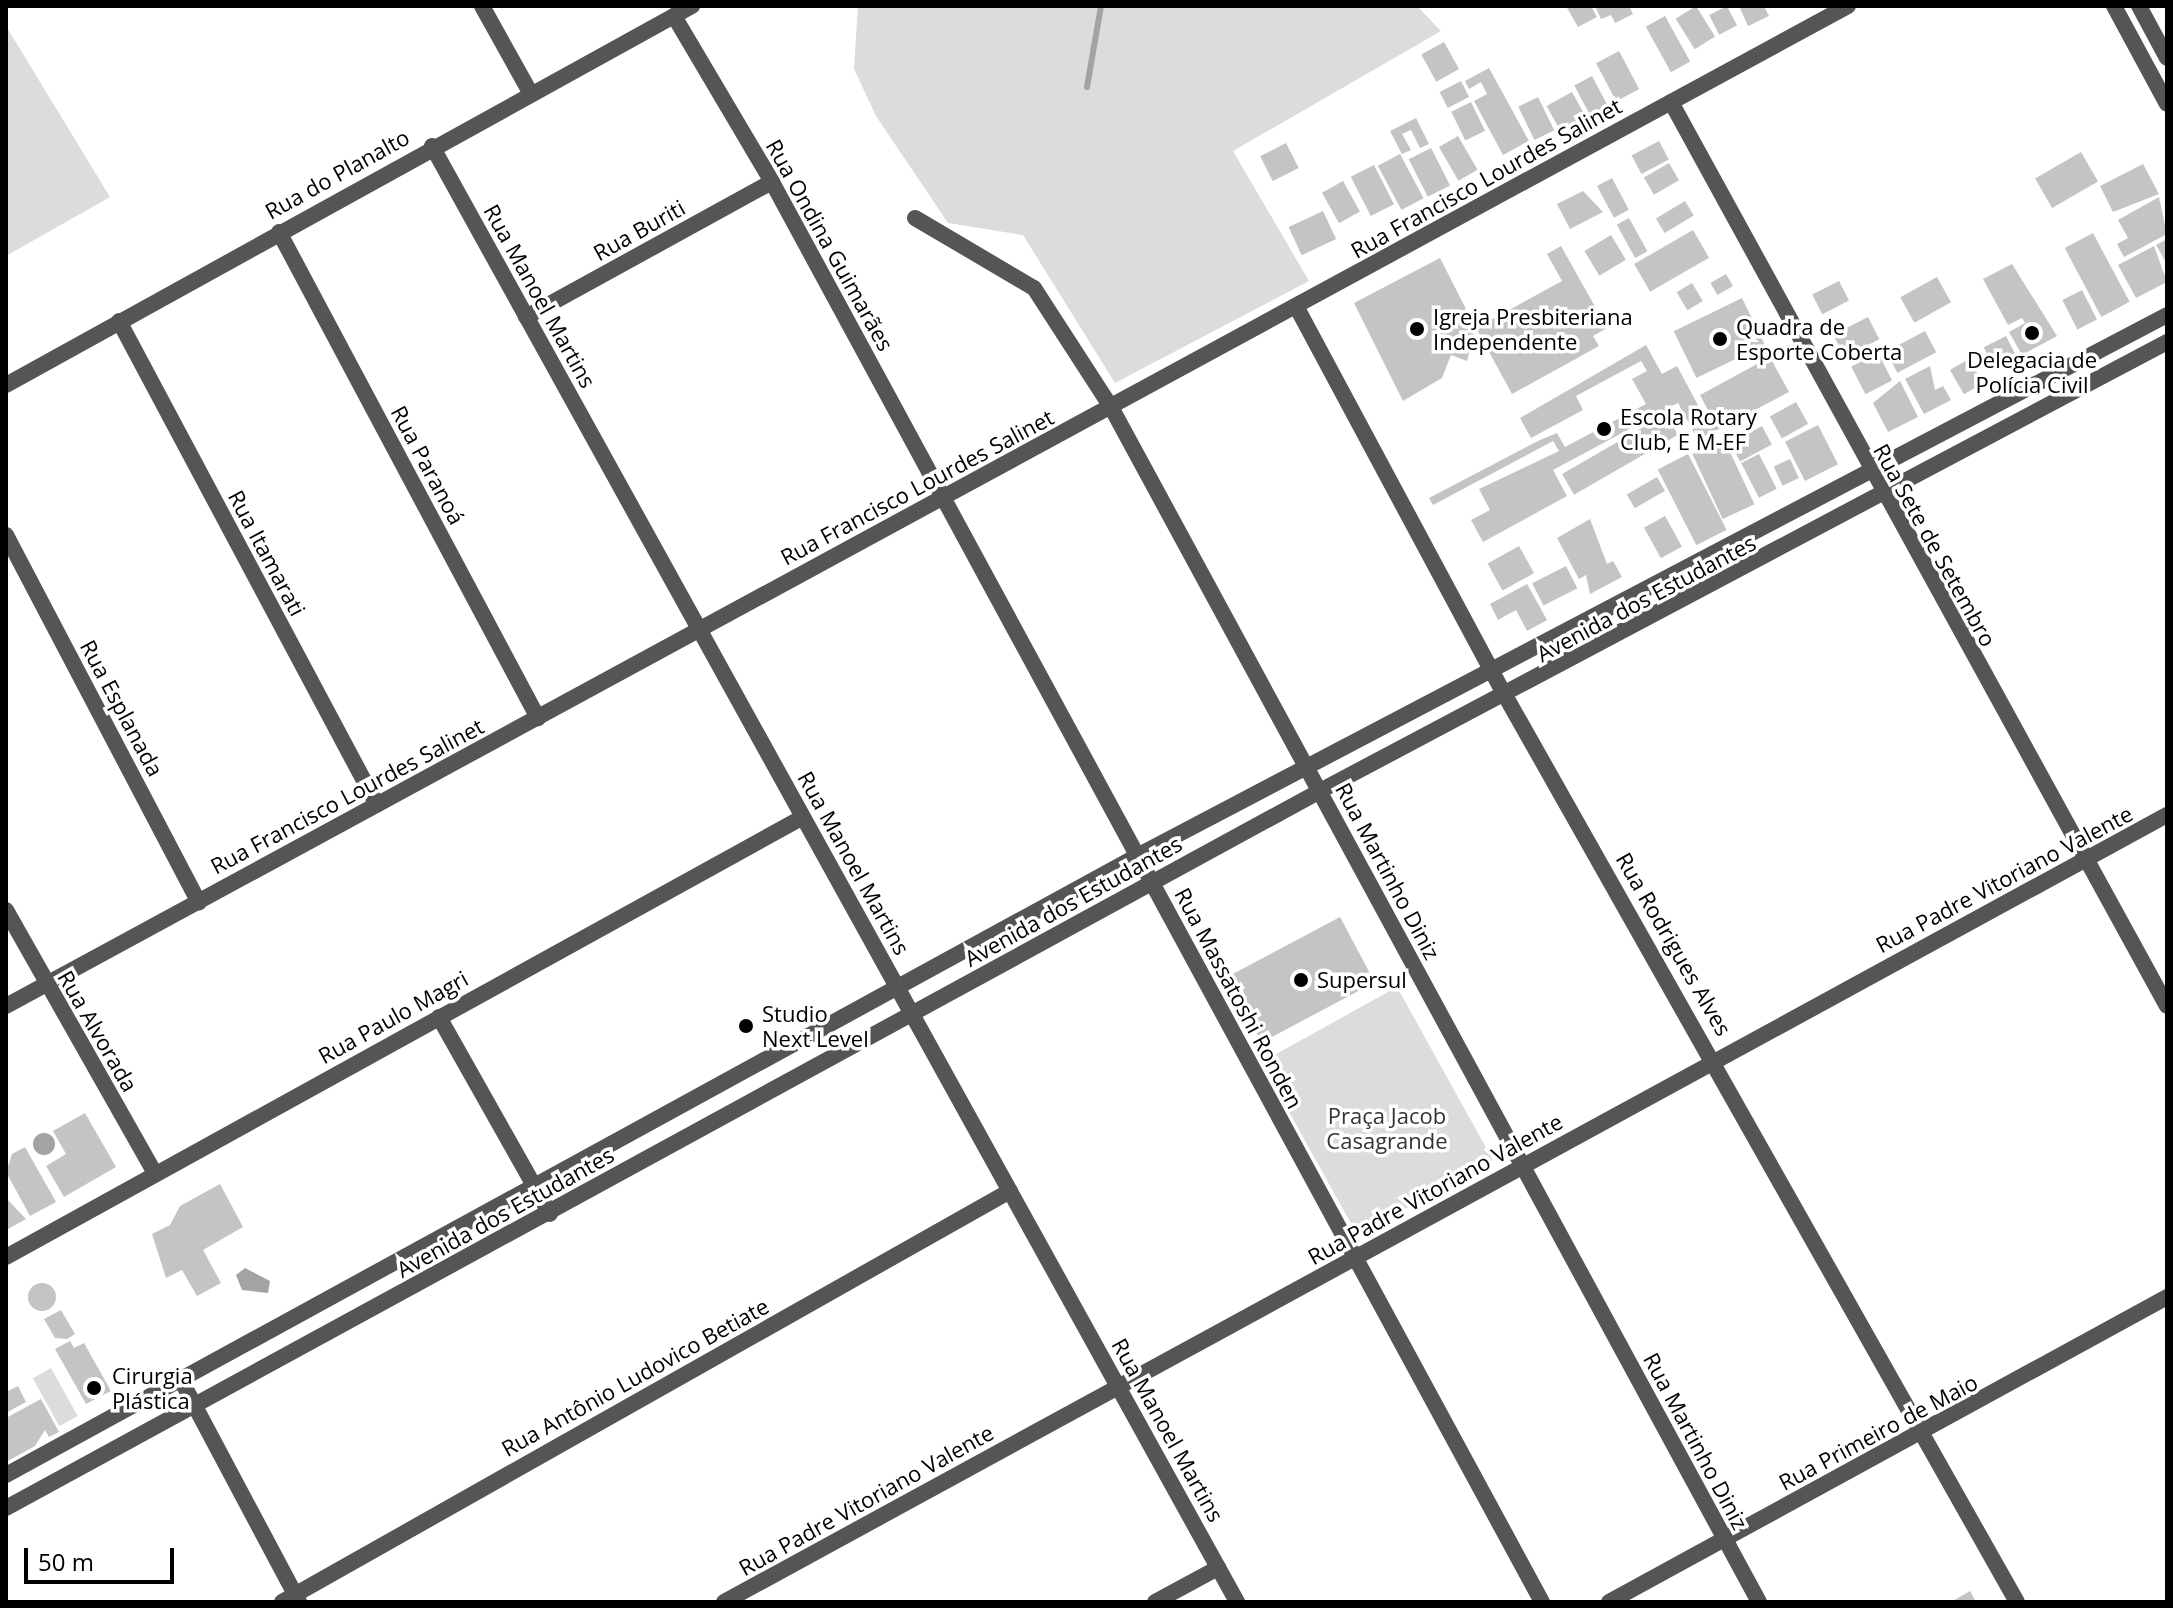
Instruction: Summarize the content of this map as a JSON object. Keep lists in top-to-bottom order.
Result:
{
  "streets": {
    "street": [
      "Rua do Planalto",
      "Rua Francisco Lourdes Salinet",
      "Rua Buriti",
      "Rua Ondina Guimarães",
      "Rua Manoel Martins",
      "Rua Paranoá",
      "Rua Sete de Setembro",
      "Rua Itamarati",
      "Avenida dos Estudantes",
      "Rua Esplanada",
      "Rua Martinho Diniz",
      "Rua Padre Vitoriano Valente",
      "Rua Rodrigues Alves",
      "Rua Massatoshi Ronden",
      "Rua Paulo Magri",
      "Rua Alvorada",
      "Rua Antônio Ludovico Betiate",
      "Rua Primeiro de Maio"
    ]
  },
  "crossings": [
    ["Rua do Planalto", "Rua Ondina Guimarães"],
    ["Rua do Planalto", "Rua Manoel Martins"],
    ["Rua do Planalto", "Rua Paranoá"],
    ["Rua do Planalto", "Rua Itamarati"],
    ["Rua Francisco Lourdes Salinet", "Rua Ondina Guimarães"],
    ["Rua Francisco Lourdes Salinet", "Rua Manoel Martins"],
    ["Rua Francisco Lourdes Salinet", "Rua Paranoá"],
    ["Rua Francisco Lourdes Salinet", "Rua Sete de Setembro"],
    ["Rua Francisco Lourdes Salinet", "Rua Itamarati"],
    ["Rua Francisco Lourdes Salinet", "Rua Esplanada"],
    ["Rua Francisco Lourdes Salinet", "Rua Martinho Diniz"],
    ["Rua Francisco Lourdes Salinet", "Rua Rodrigues Alves"],
    ["Rua Francisco Lourdes Salinet", "Rua Massatoshi Ronden"],
    ["Rua Francisco Lourdes Salinet", "Rua Alvorada"],
    ["Rua Buriti", "Rua Ondina Guimarães"],
    ["Rua Buriti", "Rua Manoel Martins"],
    ["Rua Ondina Guimarães", "Rua Massatoshi Ronden"],
    ["Rua Manoel Martins", "Avenida dos Estudantes"],
    ["Rua Manoel Martins", "Rua Padre Vitoriano Valente"],
    ["Rua Manoel Martins", "Rua Paulo Magri"],
    ["Rua Manoel Martins", "Rua Antônio Ludovico Betiate"],
    ["Rua Sete de Setembro", "Avenida dos Estudantes"],
    ["Rua Sete de Setembro", "Rua Padre Vitoriano Valente"],
    ["Avenida dos Estudantes", "Rua Martinho Diniz"],
    ["Avenida dos Estudantes", "Rua Rodrigues Alves"],
    ["Avenida dos Estudantes", "Rua Massatoshi Ronden"],
    ["Rua Martinho Diniz", "Rua Padre Vitoriano Valente"],
    ["Rua Martinho Diniz", "Rua Primeiro de Maio"],
    ["Rua Padre Vitoriano Valente", "Rua Rodrigues Alves"],
    ["Rua Padre Vitoriano Valente", "Rua Massatoshi Ronden"],
    ["Rua Rodrigues Alves", "Rua Primeiro de Maio"],
    ["Rua Paulo Magri", "Rua Alvorada"]
  ],
  "parks": ["Praça Jacob Casagrande"],
  "places": [
    "Igreja Presbiteriana Independente",
    "Delegacia de Polícia Civil",
    "Quadra de Esporte Coberta",
    "Escola Rotary Club, E M-EF",
    "Supersul",
    "Studio Next Level",
    "Cirurgia Plástica"
  ],
  "scale_bar": "50 m"
}
